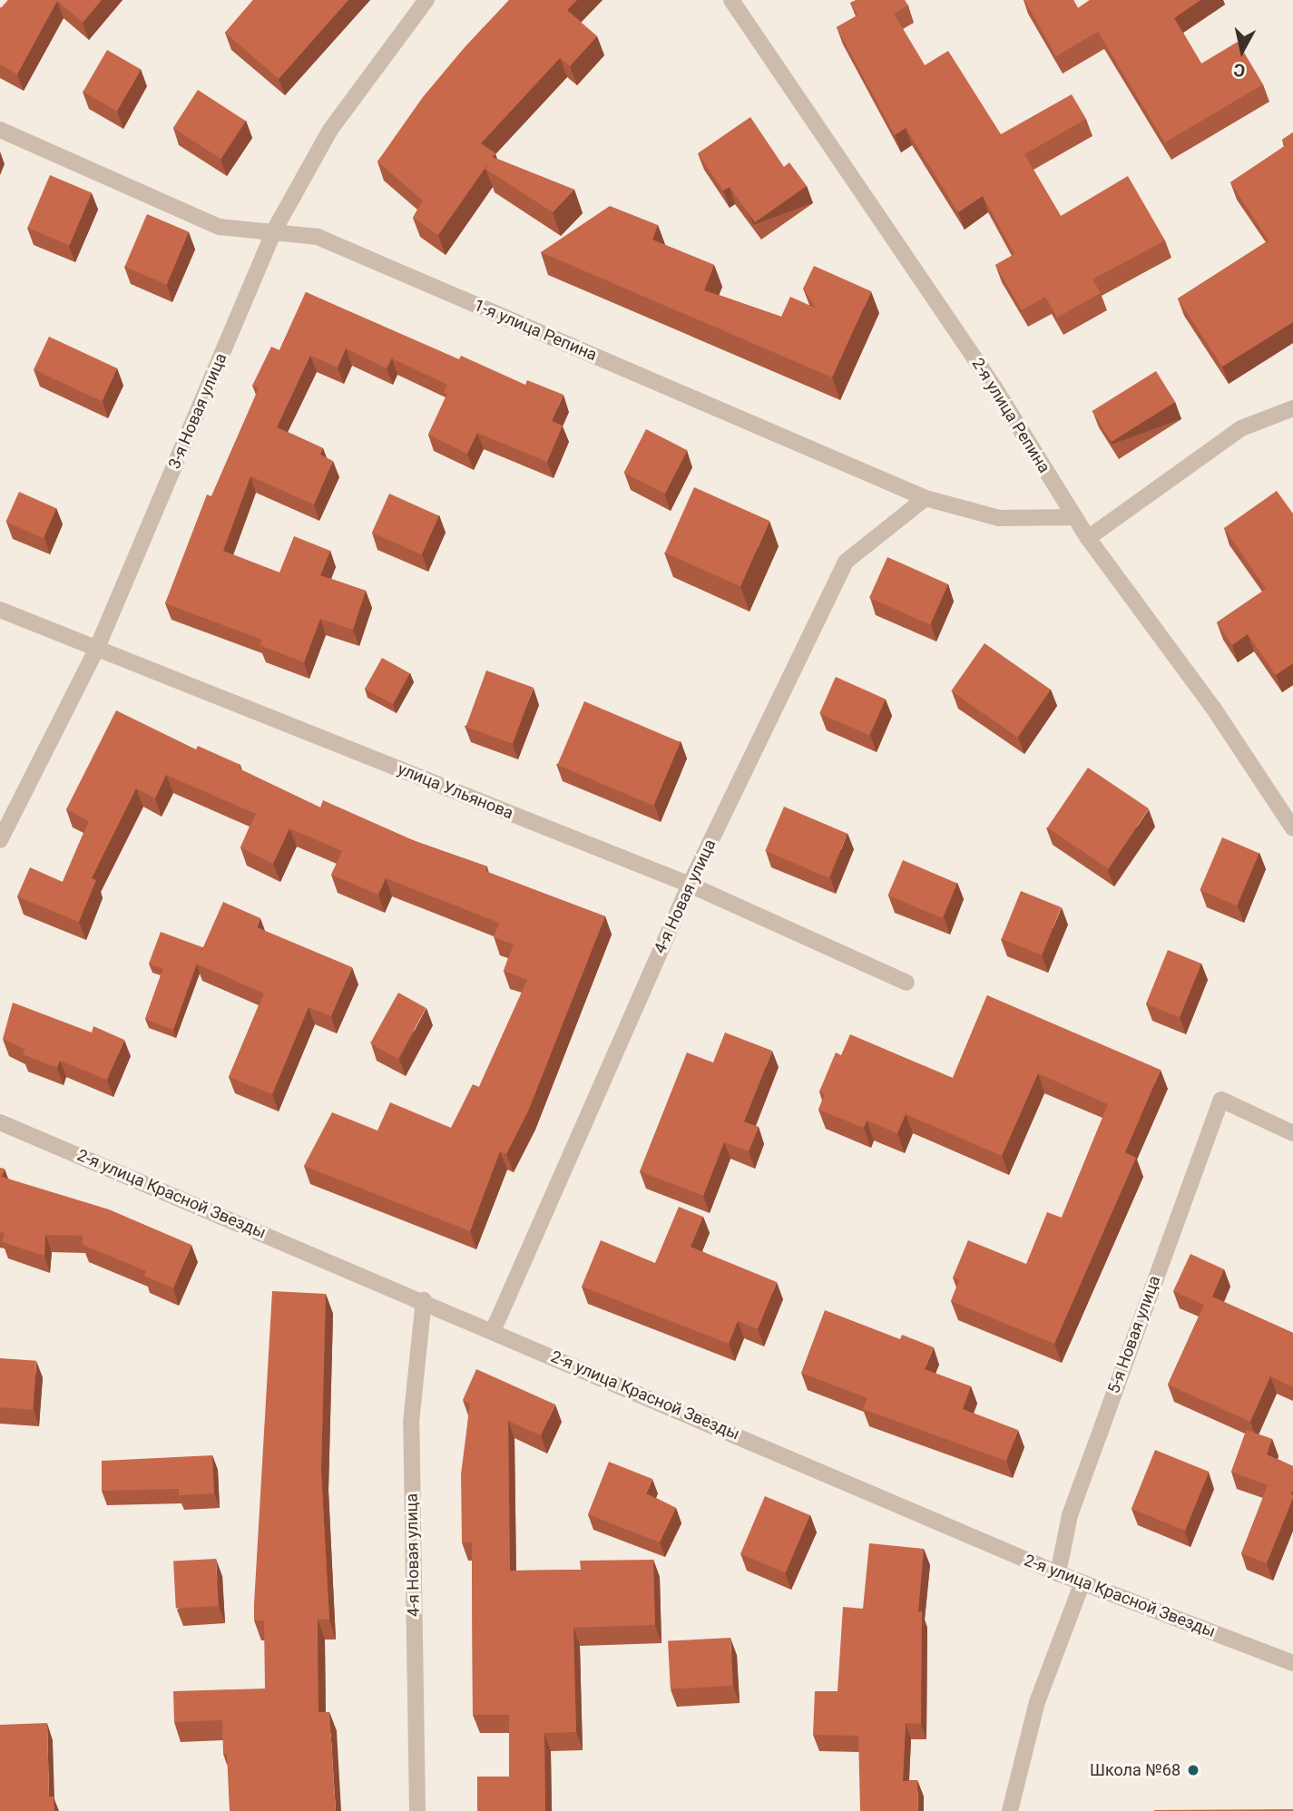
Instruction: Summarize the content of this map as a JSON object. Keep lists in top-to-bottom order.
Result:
{
  "streets": {
    "street": [
      "1-я улица Репина",
      "3-я Новая улица",
      "2-я улица Репина",
      "улица Ульянова",
      "4-я Новая улица",
      "2-я улица Красной Звезды",
      "5-я Новая улица"
    ]
  },
  "crossings": [
    ["1-я улица Репина", "3-я Новая улица"],
    ["1-я улица Репина", "2-я улица Репина"],
    ["1-я улица Репина", "4-я Новая улица"],
    ["3-я Новая улица", "улица Ульянова"],
    ["улица Ульянова", "4-я Новая улица"],
    ["4-я Новая улица", "2-я улица Красной Звезды"],
    ["2-я улица Красной Звезды", "5-я Новая улица"]
  ],
  "places": ["Школа №68"],
  "north": "bottom"
}
